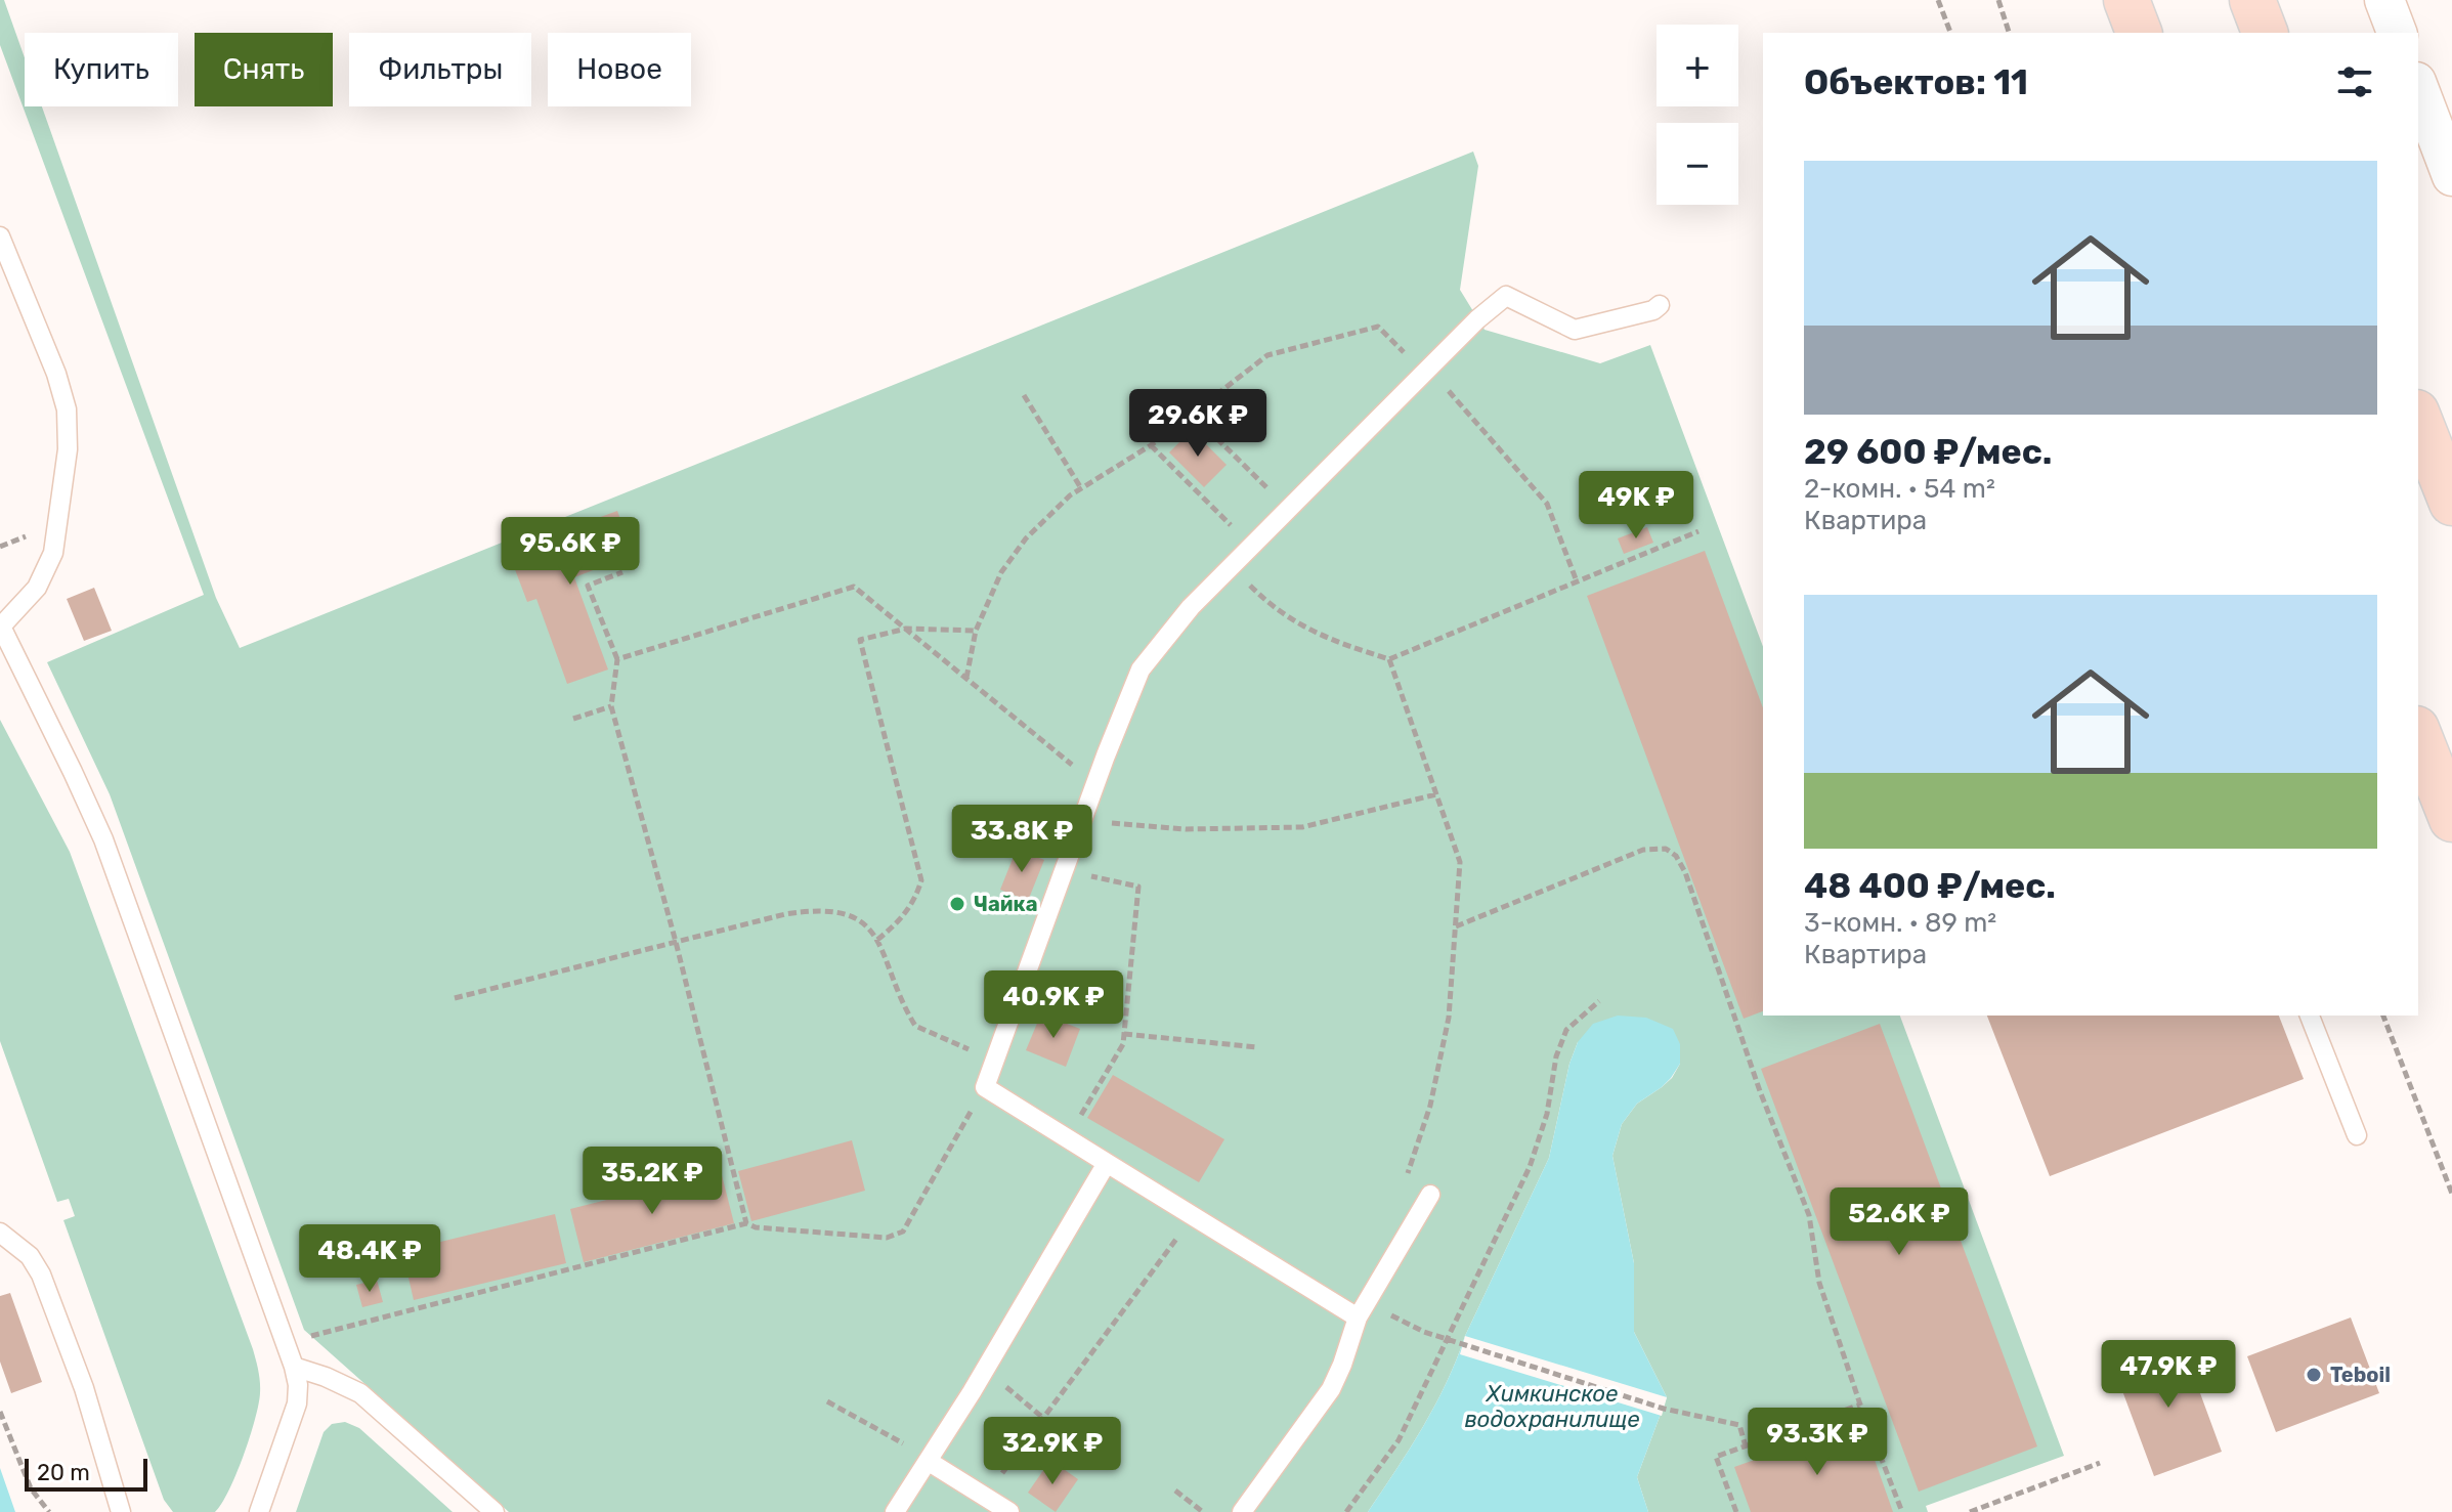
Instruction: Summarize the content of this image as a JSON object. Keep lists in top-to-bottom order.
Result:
{
  "water": ["Химкинское водохранилище"],
  "places": ["Чайка", "Teboil"],
  "scale_bar": "20 m",
  "page": {
    "map_buttons": ["+", "−"],
    "chip": [
      "Купить",
      "Снять",
      "Фильтры",
      "Новое"
    ],
    "heading": "Объектов: 11",
    "list": [
      {
        "name": "29 600 ₽/мес.",
        "note": "2-комн. · 54 m² · Квартира"
      },
      {
        "name": "48 400 ₽/мес.",
        "note": "3-комн. · 89 m² · Квартира"
      }
    ],
    "price": [
      "29.6K ₽",
      "49K ₽",
      "95.6K ₽",
      "33.8K ₽",
      "40.9K ₽",
      "35.2K ₽",
      "52.6K ₽",
      "48.4K ₽",
      "47.9K ₽",
      "93.3K ₽",
      "32.9K ₽"
    ],
    "scale": "20 m"
  }
}
